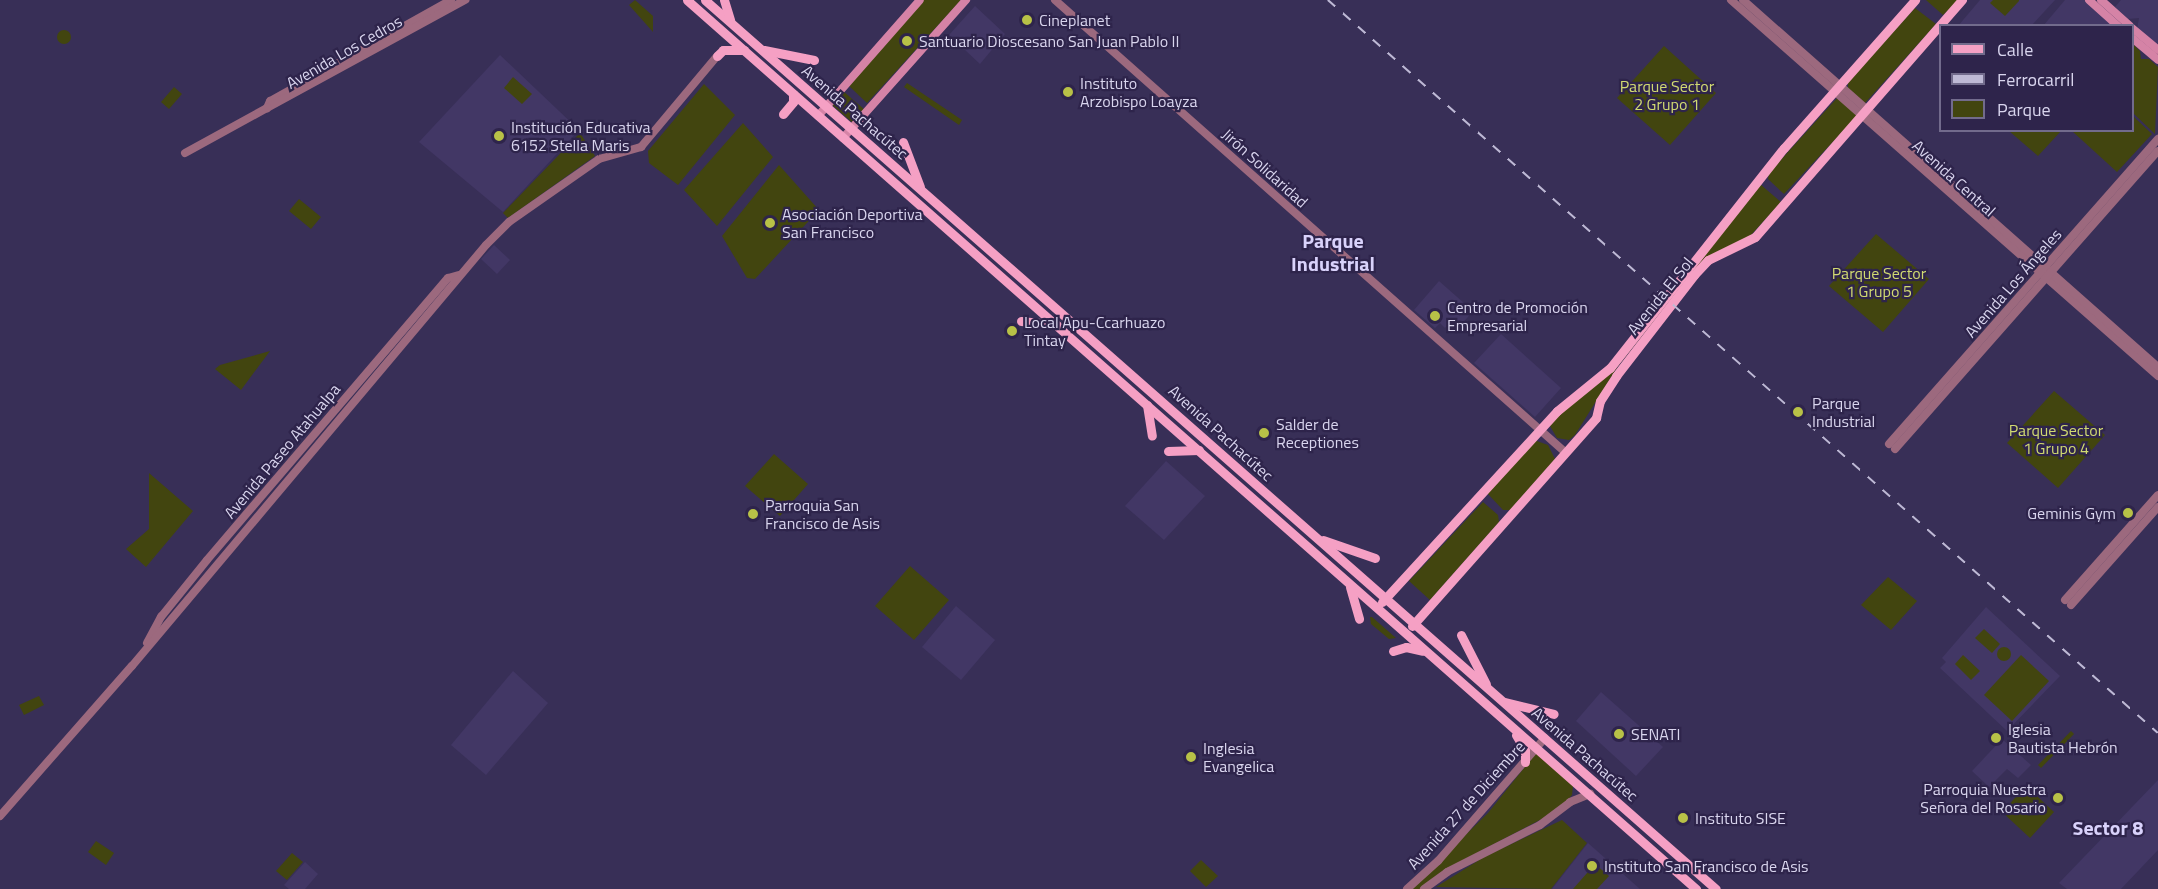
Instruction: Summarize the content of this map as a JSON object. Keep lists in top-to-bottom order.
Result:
{
  "streets": {
    "main road": ["Avenida Pachacútec", "Avenida El Sol"],
    "street": [
      "Avenida Los Cedros",
      "Jirón Solidaridad",
      "Avenida Central",
      "Avenida Los Ángeles",
      "Avenida Paseo Atahualpa",
      "Avenida 27 de Diciembre"
    ]
  },
  "crossings": [
    ["Avenida Pachacútec", "Avenida El Sol"],
    ["Avenida Pachacútec", "Avenida 27 de Diciembre"],
    ["Jirón Solidaridad", "Avenida El Sol"],
    ["Avenida Central", "Avenida Los Ángeles"],
    ["Avenida Central", "Avenida El Sol"]
  ],
  "districts": ["Parque Industrial", "Sector 8"],
  "parks": ["Parque Sector 2 Grupo 1", "Parque Sector 1 Grupo 5", "Parque Sector 1 Grupo 4"],
  "places": [
    "Cineplanet",
    "Santuario Dioscesano San Juan Pablo II",
    "Instituto Arzobispo Loayza",
    "Institución Educativa 6152 Stella Maris",
    "Asociación Deportiva San Francisco",
    "Centro de Promoción Empresarial",
    "Local Apu-Ccarhuazo Tintay",
    "Parque Industrial",
    "Salder de Receptiones",
    "Geminis Gym",
    "Parroquia San Francisco de Asis",
    "SENATI",
    "Iglesia Bautista Hebrón",
    "Inglesia Evangelica",
    "Parroquia Nuestra Señora del Rosario",
    "Instituto SISE",
    "Instituto San Francisco de Asis"
  ],
  "legend": ["Calle", "Ferrocarril", "Parque"]
}
